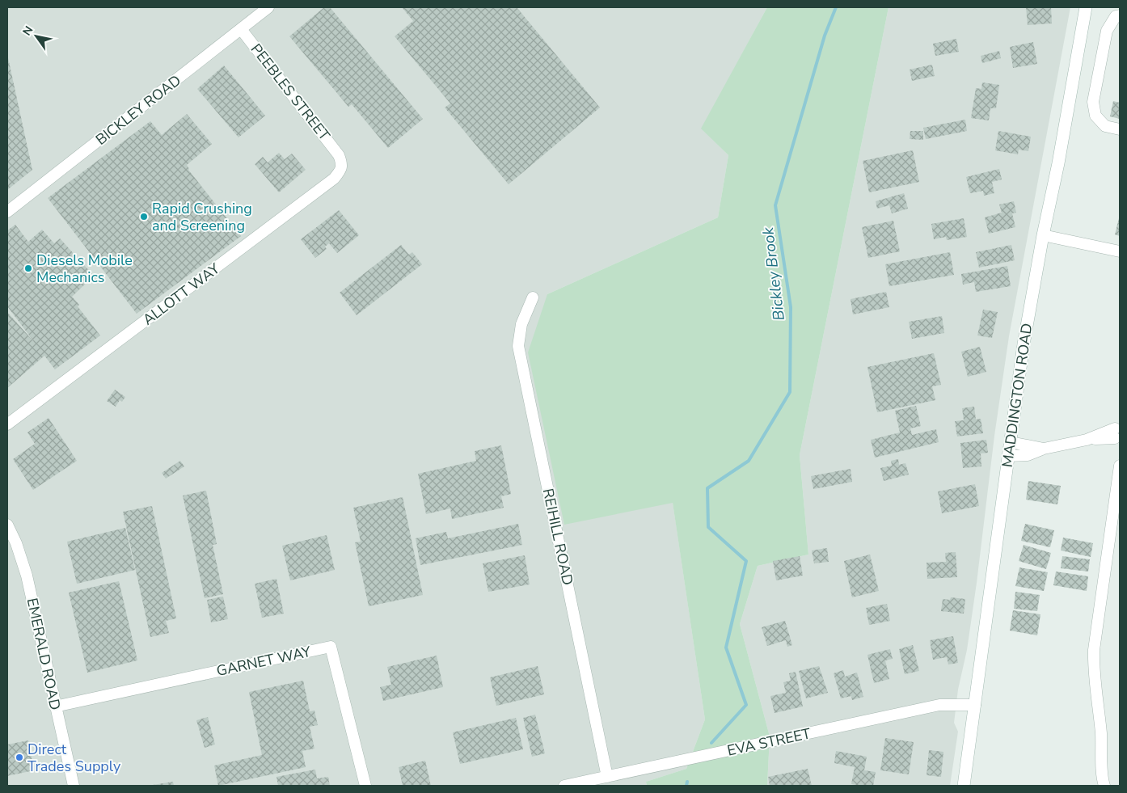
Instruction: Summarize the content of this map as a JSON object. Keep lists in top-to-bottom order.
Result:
{
  "streets": {
    "main road": ["MADDINGTON ROAD"],
    "street": [
      "PEEBLES STREET",
      "BICKLEY ROAD",
      "ALLOTT WAY",
      "REIHILL ROAD",
      "EMERALD ROAD",
      "GARNET WAY",
      "EVA STREET"
    ]
  },
  "crossings": [
    ["PEEBLES STREET", "BICKLEY ROAD"],
    ["PEEBLES STREET", "ALLOTT WAY"],
    ["MADDINGTON ROAD", "EVA STREET"],
    ["REIHILL ROAD", "EVA STREET"],
    ["EMERALD ROAD", "GARNET WAY"]
  ],
  "water": ["Bickley Brook"],
  "places": ["Rapid Crushing and Screening", "Diesels Mobile Mechanics", "Direct Trades Supply"],
  "north": "top left"
}
